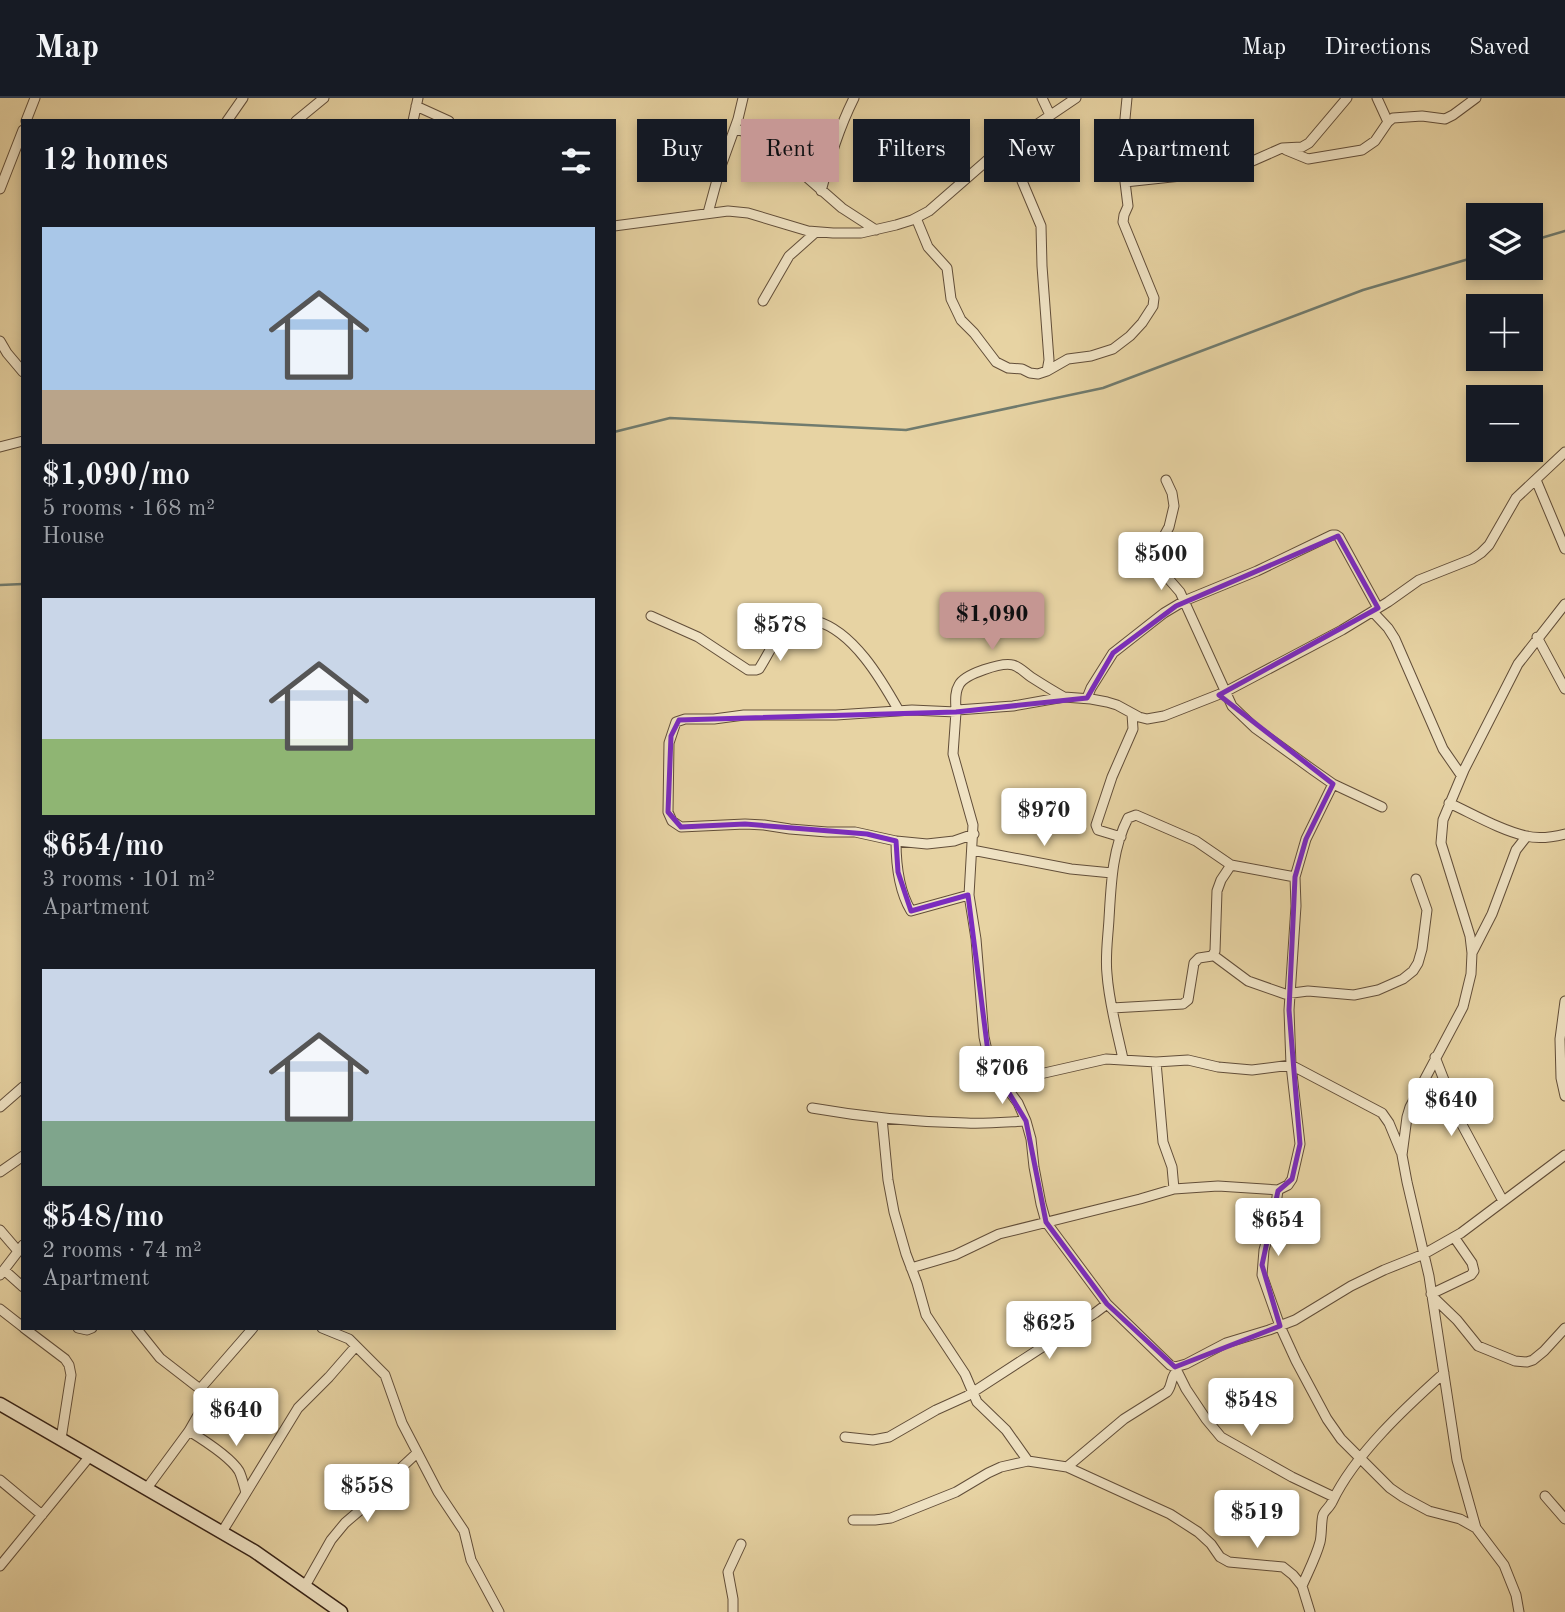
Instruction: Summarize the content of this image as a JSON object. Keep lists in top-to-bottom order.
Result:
{
  "page": {
    "header": "Map",
    "nav": ["Map", "Directions", "Saved"],
    "chip": [
      "Buy",
      "Rent",
      "Filters",
      "New",
      "Apartment"
    ],
    "heading": "12 homes",
    "map_buttons": ["+", "−"],
    "list": [
      {
        "name": "$1,090/mo",
        "note": "5 rooms · 168 m² · House"
      },
      {
        "name": "$654/mo",
        "note": "3 rooms · 101 m² · Apartment"
      },
      {
        "name": "$548/mo",
        "note": "2 rooms · 74 m² · Apartment"
      }
    ],
    "price": [
      "$500",
      "$1,090",
      "$578",
      "$970",
      "$706",
      "$640",
      "$654",
      "$625",
      "$548",
      "$640",
      "$558",
      "$519"
    ]
  }
}
